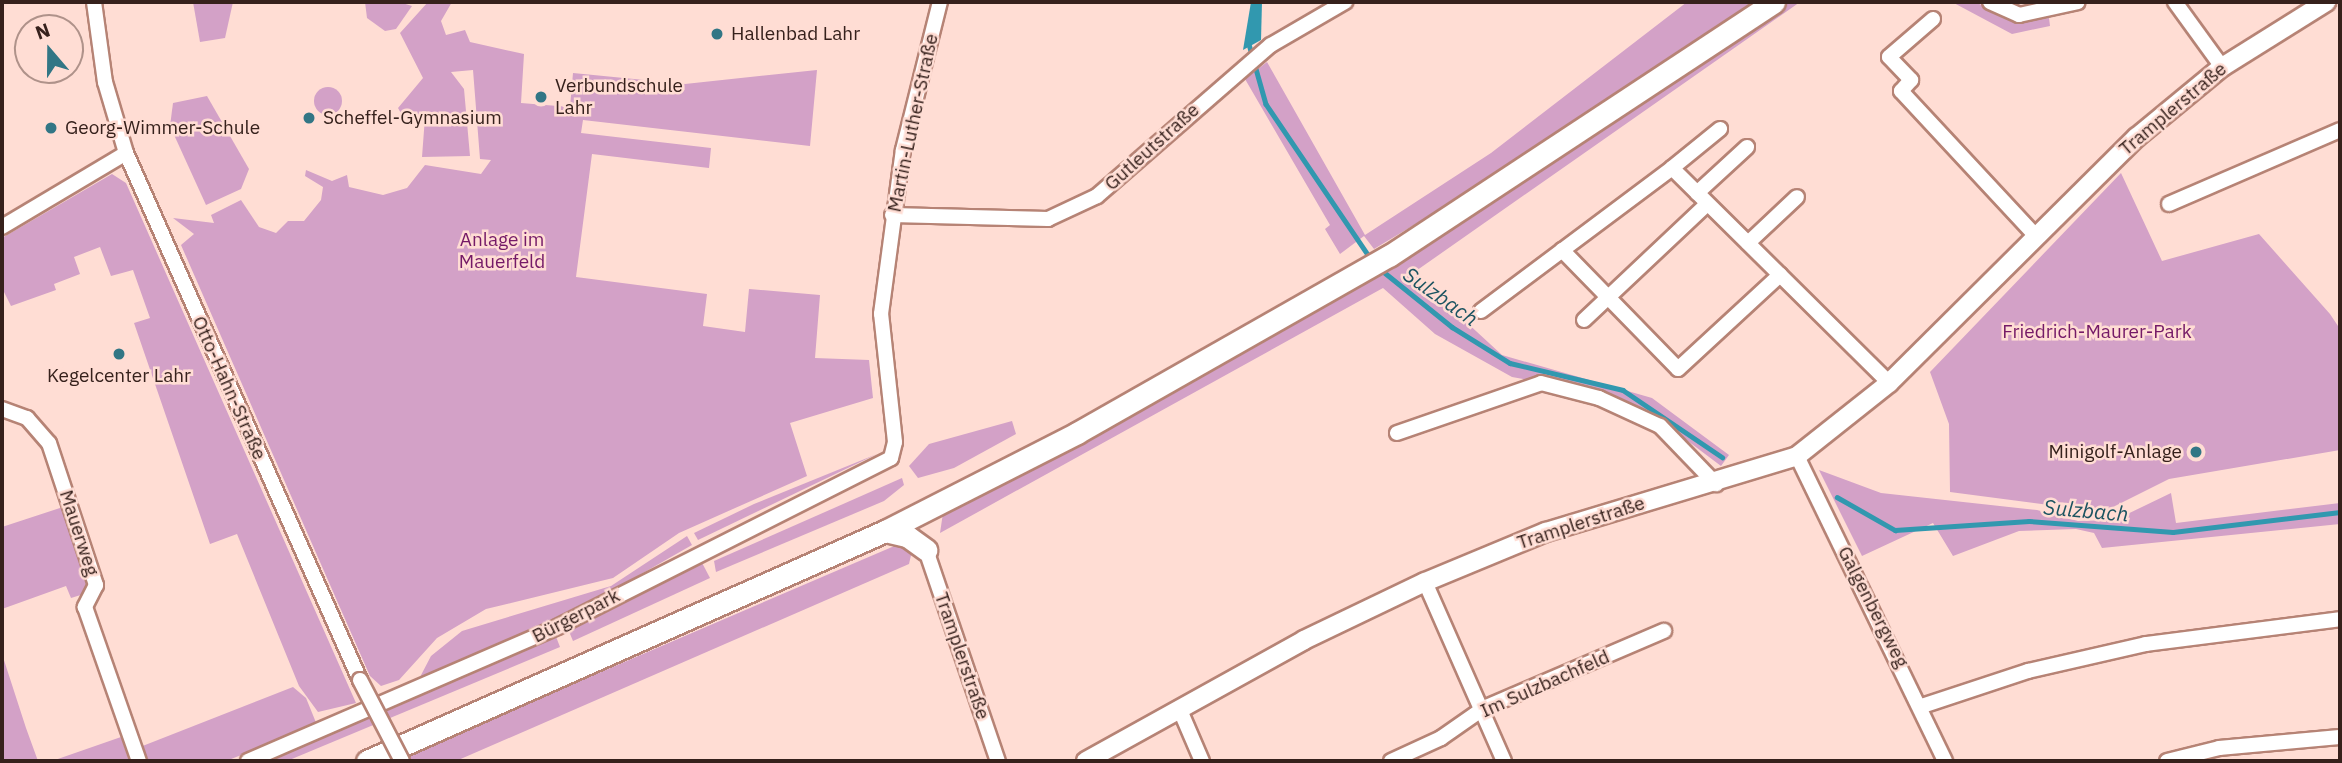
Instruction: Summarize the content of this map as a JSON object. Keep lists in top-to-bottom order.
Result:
{
  "streets": {
    "street": [
      "Tramplerstraße",
      "Martin-Luther-Straße",
      "Gutleutstraße",
      "Otto-Hahn-Straße",
      "Mauerweg",
      "Galgenbergweg",
      "Bürgerpark",
      "Im Sulzbachfeld"
    ]
  },
  "crossings": [
    ["Tramplerstraße", "Galgenbergweg"],
    ["Martin-Luther-Straße", "Gutleutstraße"],
    ["Martin-Luther-Straße", "Bürgerpark"]
  ],
  "water": ["Sulzbach"],
  "parks": ["Anlage im Mauerfeld", "Friedrich-Maurer-Park"],
  "places": [
    "Hallenbad Lahr",
    "Verbundschule Lahr",
    "Scheffel-Gymnasium",
    "Georg-Wimmer-Schule",
    "Kegelcenter Lahr",
    "Minigolf-Anlage"
  ],
  "north": "top"
}
